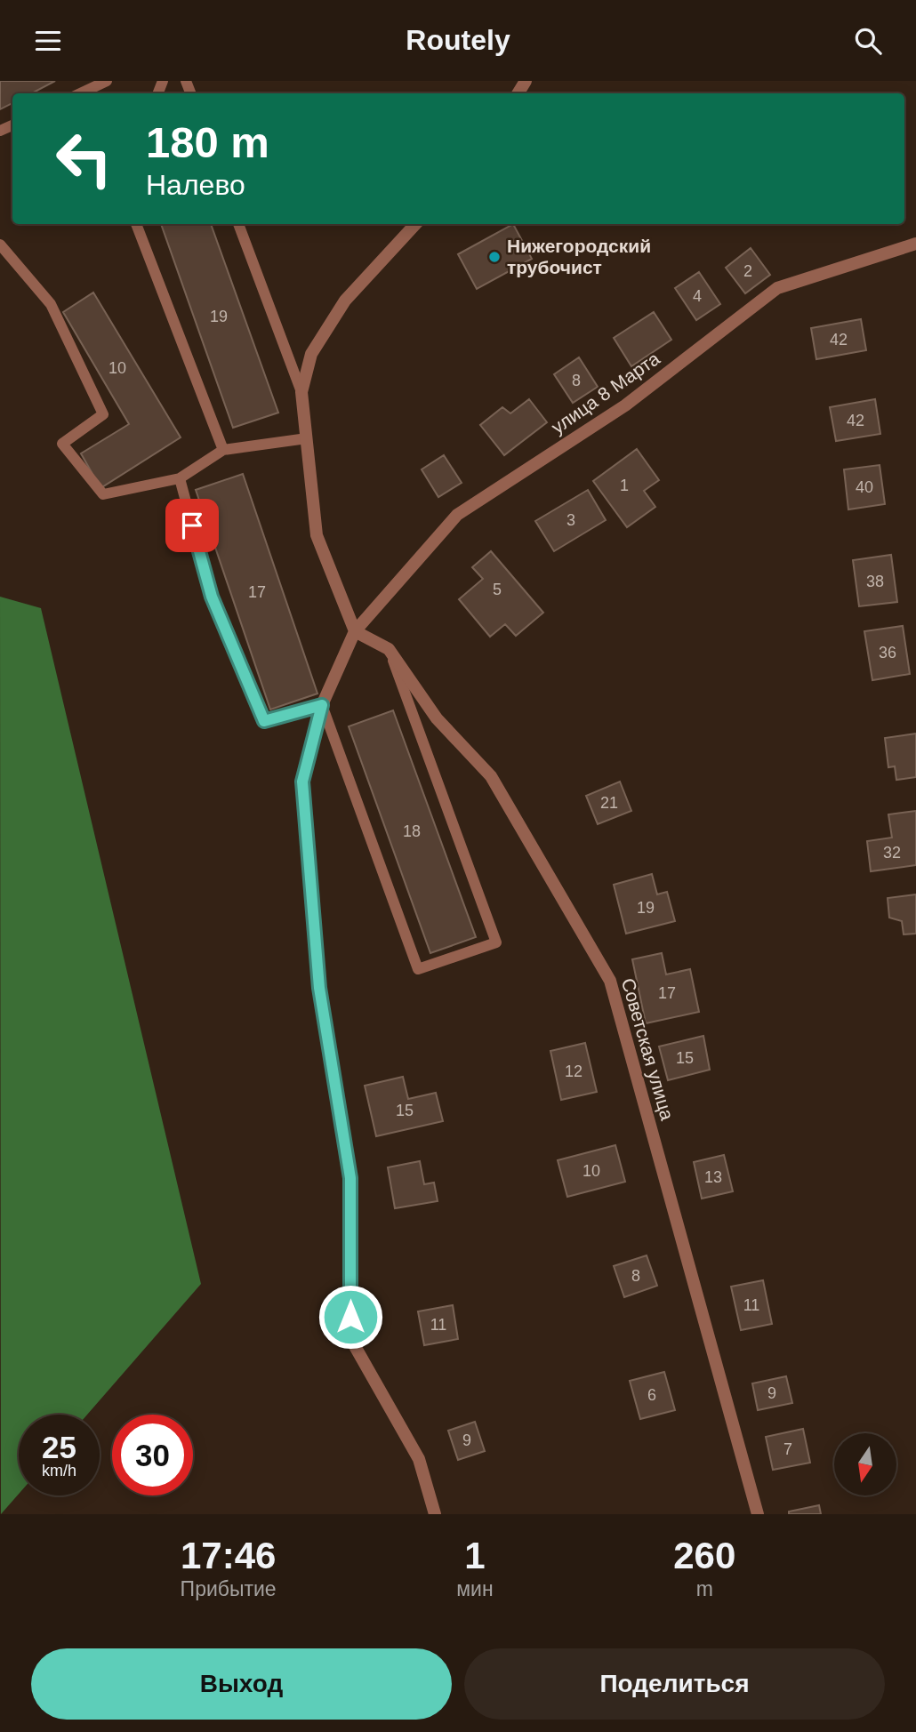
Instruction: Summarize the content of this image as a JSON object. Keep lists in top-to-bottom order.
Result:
{
  "streets": {
    "street": ["улица 8 Марта", "Советская улица"]
  },
  "crossings": [
    ["улица 8 Марта", "Советская улица"]
  ],
  "places": ["Нижегородский трубочист"],
  "house_numbers": [
    "2",
    "4",
    "19",
    "42",
    "10",
    "8",
    "42",
    "1",
    "40",
    "3",
    "38",
    "5",
    "17",
    "36",
    "21",
    "18",
    "32",
    "19",
    "17",
    "15",
    "12",
    "15",
    "10",
    "13",
    "8",
    "11",
    "11",
    "9",
    "6",
    "9",
    "7"
  ],
  "north": "bottom",
  "page": {
    "header": "Routely",
    "turn": ["180 m", "Налево"],
    "speed": "25 km/h",
    "limit": "30",
    "eta": [
      "17:46",
      "Прибытие",
      "1",
      "мин",
      "260",
      "m"
    ],
    "buttons": ["Выход", "Поделиться"]
  }
}
